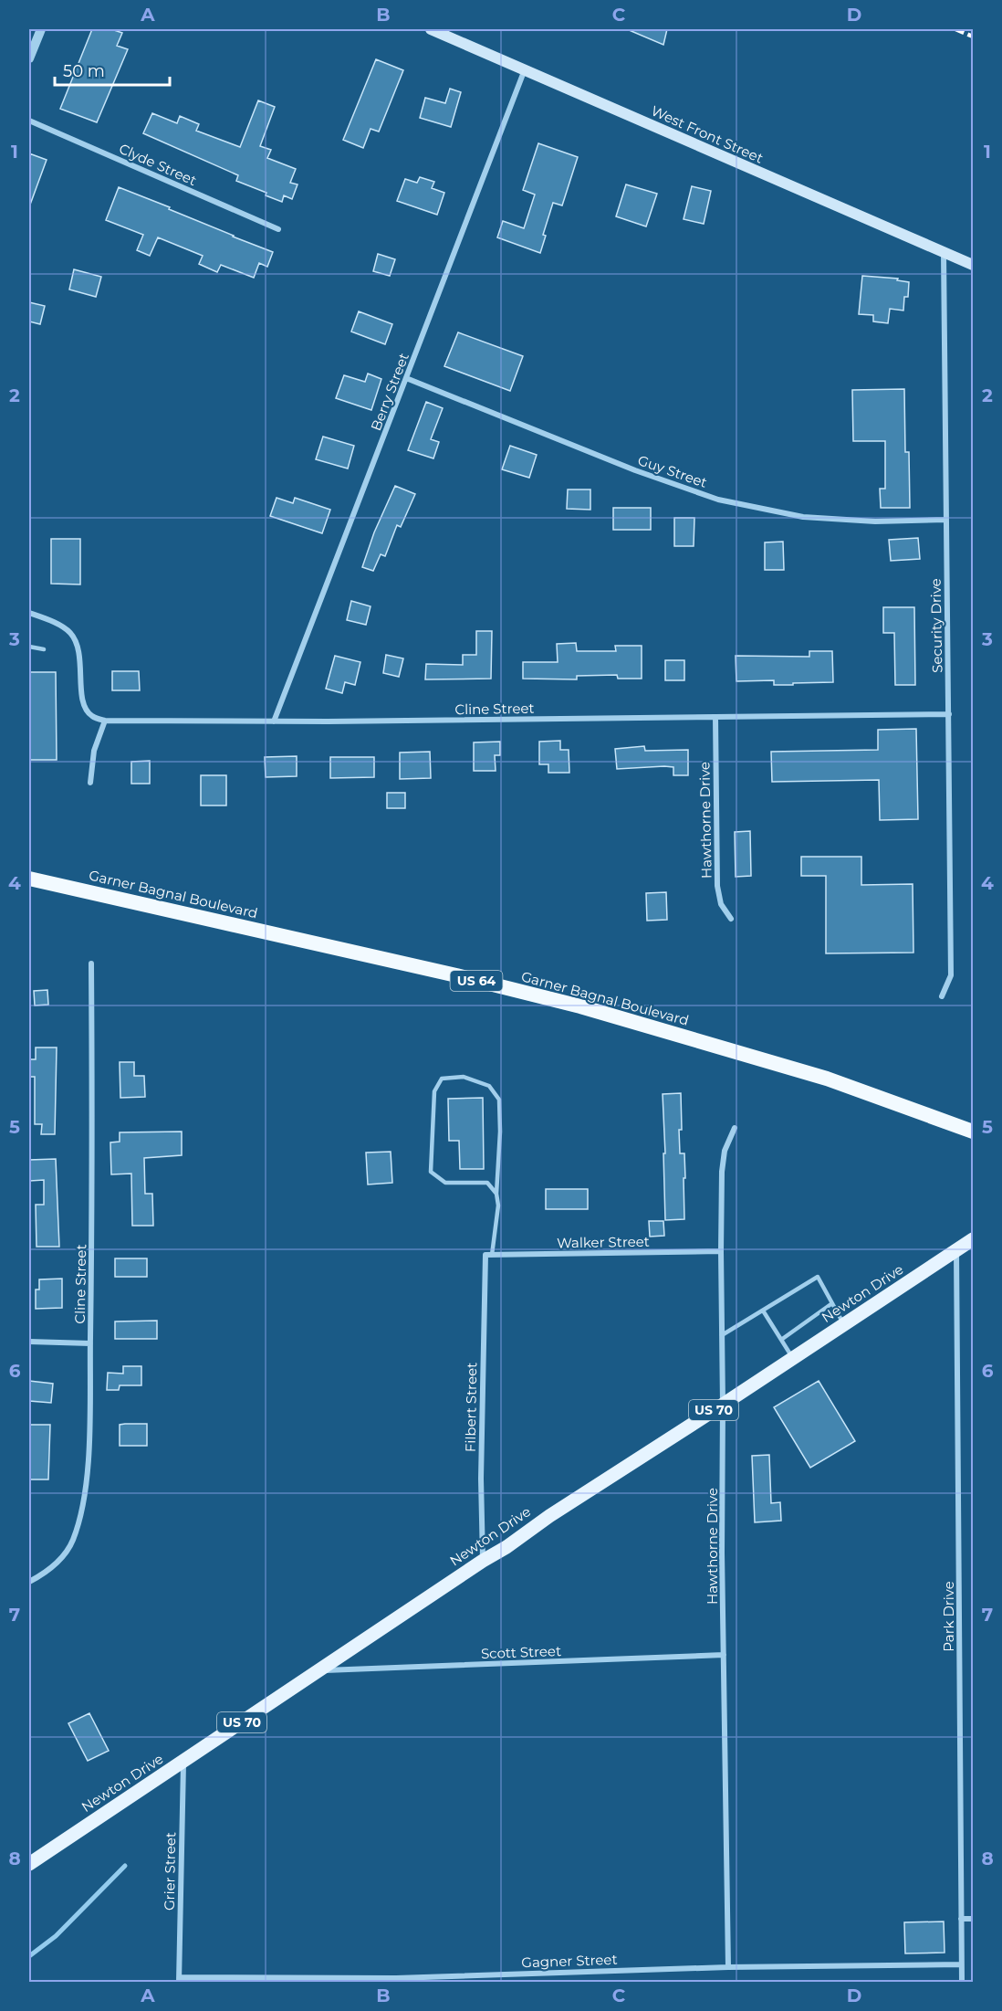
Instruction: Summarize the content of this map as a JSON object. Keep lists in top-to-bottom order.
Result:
{
  "streets": {
    "highway": ["Garner Bagnal Boulevard", "US 64"],
    "main road": ["West Front Street", "Newton Drive", "US 70"],
    "street": [
      "Clyde Street",
      "Berry Street",
      "Guy Street",
      "Security Drive",
      "Cline Street",
      "Hawthorne Drive",
      "Walker Street",
      "Filbert Street",
      "Park Drive",
      "Scott Street",
      "Grier Street",
      "Gagner Street"
    ]
  },
  "crossings": [
    ["West Front Street", "Berry Street"],
    ["West Front Street", "Security Drive"],
    ["Berry Street", "Guy Street"],
    ["Berry Street", "Cline Street"],
    ["Guy Street", "Security Drive"],
    ["Security Drive", "Cline Street"],
    ["Cline Street", "Hawthorne Drive"],
    ["Hawthorne Drive", "Walker Street"],
    ["Hawthorne Drive", "Newton Drive"],
    ["Hawthorne Drive", "Scott Street"],
    ["Hawthorne Drive", "Gagner Street"],
    ["Walker Street", "Filbert Street"],
    ["Newton Drive", "Filbert Street"],
    ["Newton Drive", "Park Drive"],
    ["Newton Drive", "Scott Street"],
    ["Newton Drive", "Grier Street"],
    ["Park Drive", "Gagner Street"],
    ["Grier Street", "Gagner Street"]
  ],
  "scale_bar": "50 m",
  "grid": {
    "columns": [
      "A",
      "B",
      "C",
      "D"
    ],
    "rows": [
      "1",
      "2",
      "3",
      "4",
      "5",
      "6",
      "7",
      "8"
    ]
  }
}
